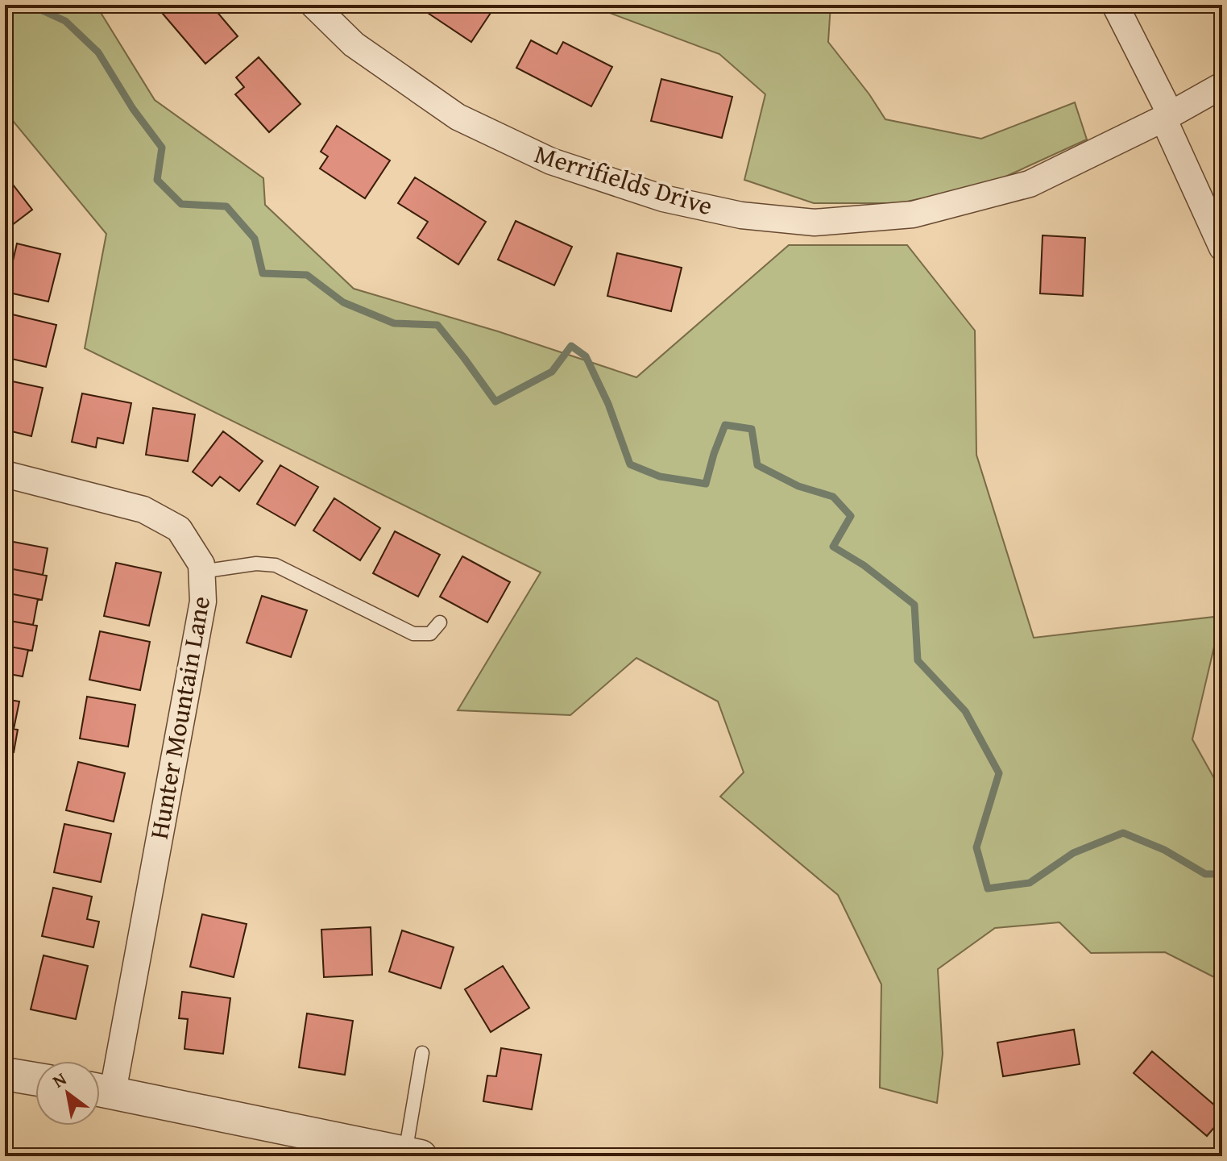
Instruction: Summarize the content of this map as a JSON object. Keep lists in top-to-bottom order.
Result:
{
  "streets": {
    "street": ["Merrifields Drive", "Hunter Mountain Lane"]
  },
  "north": "top left"
}
